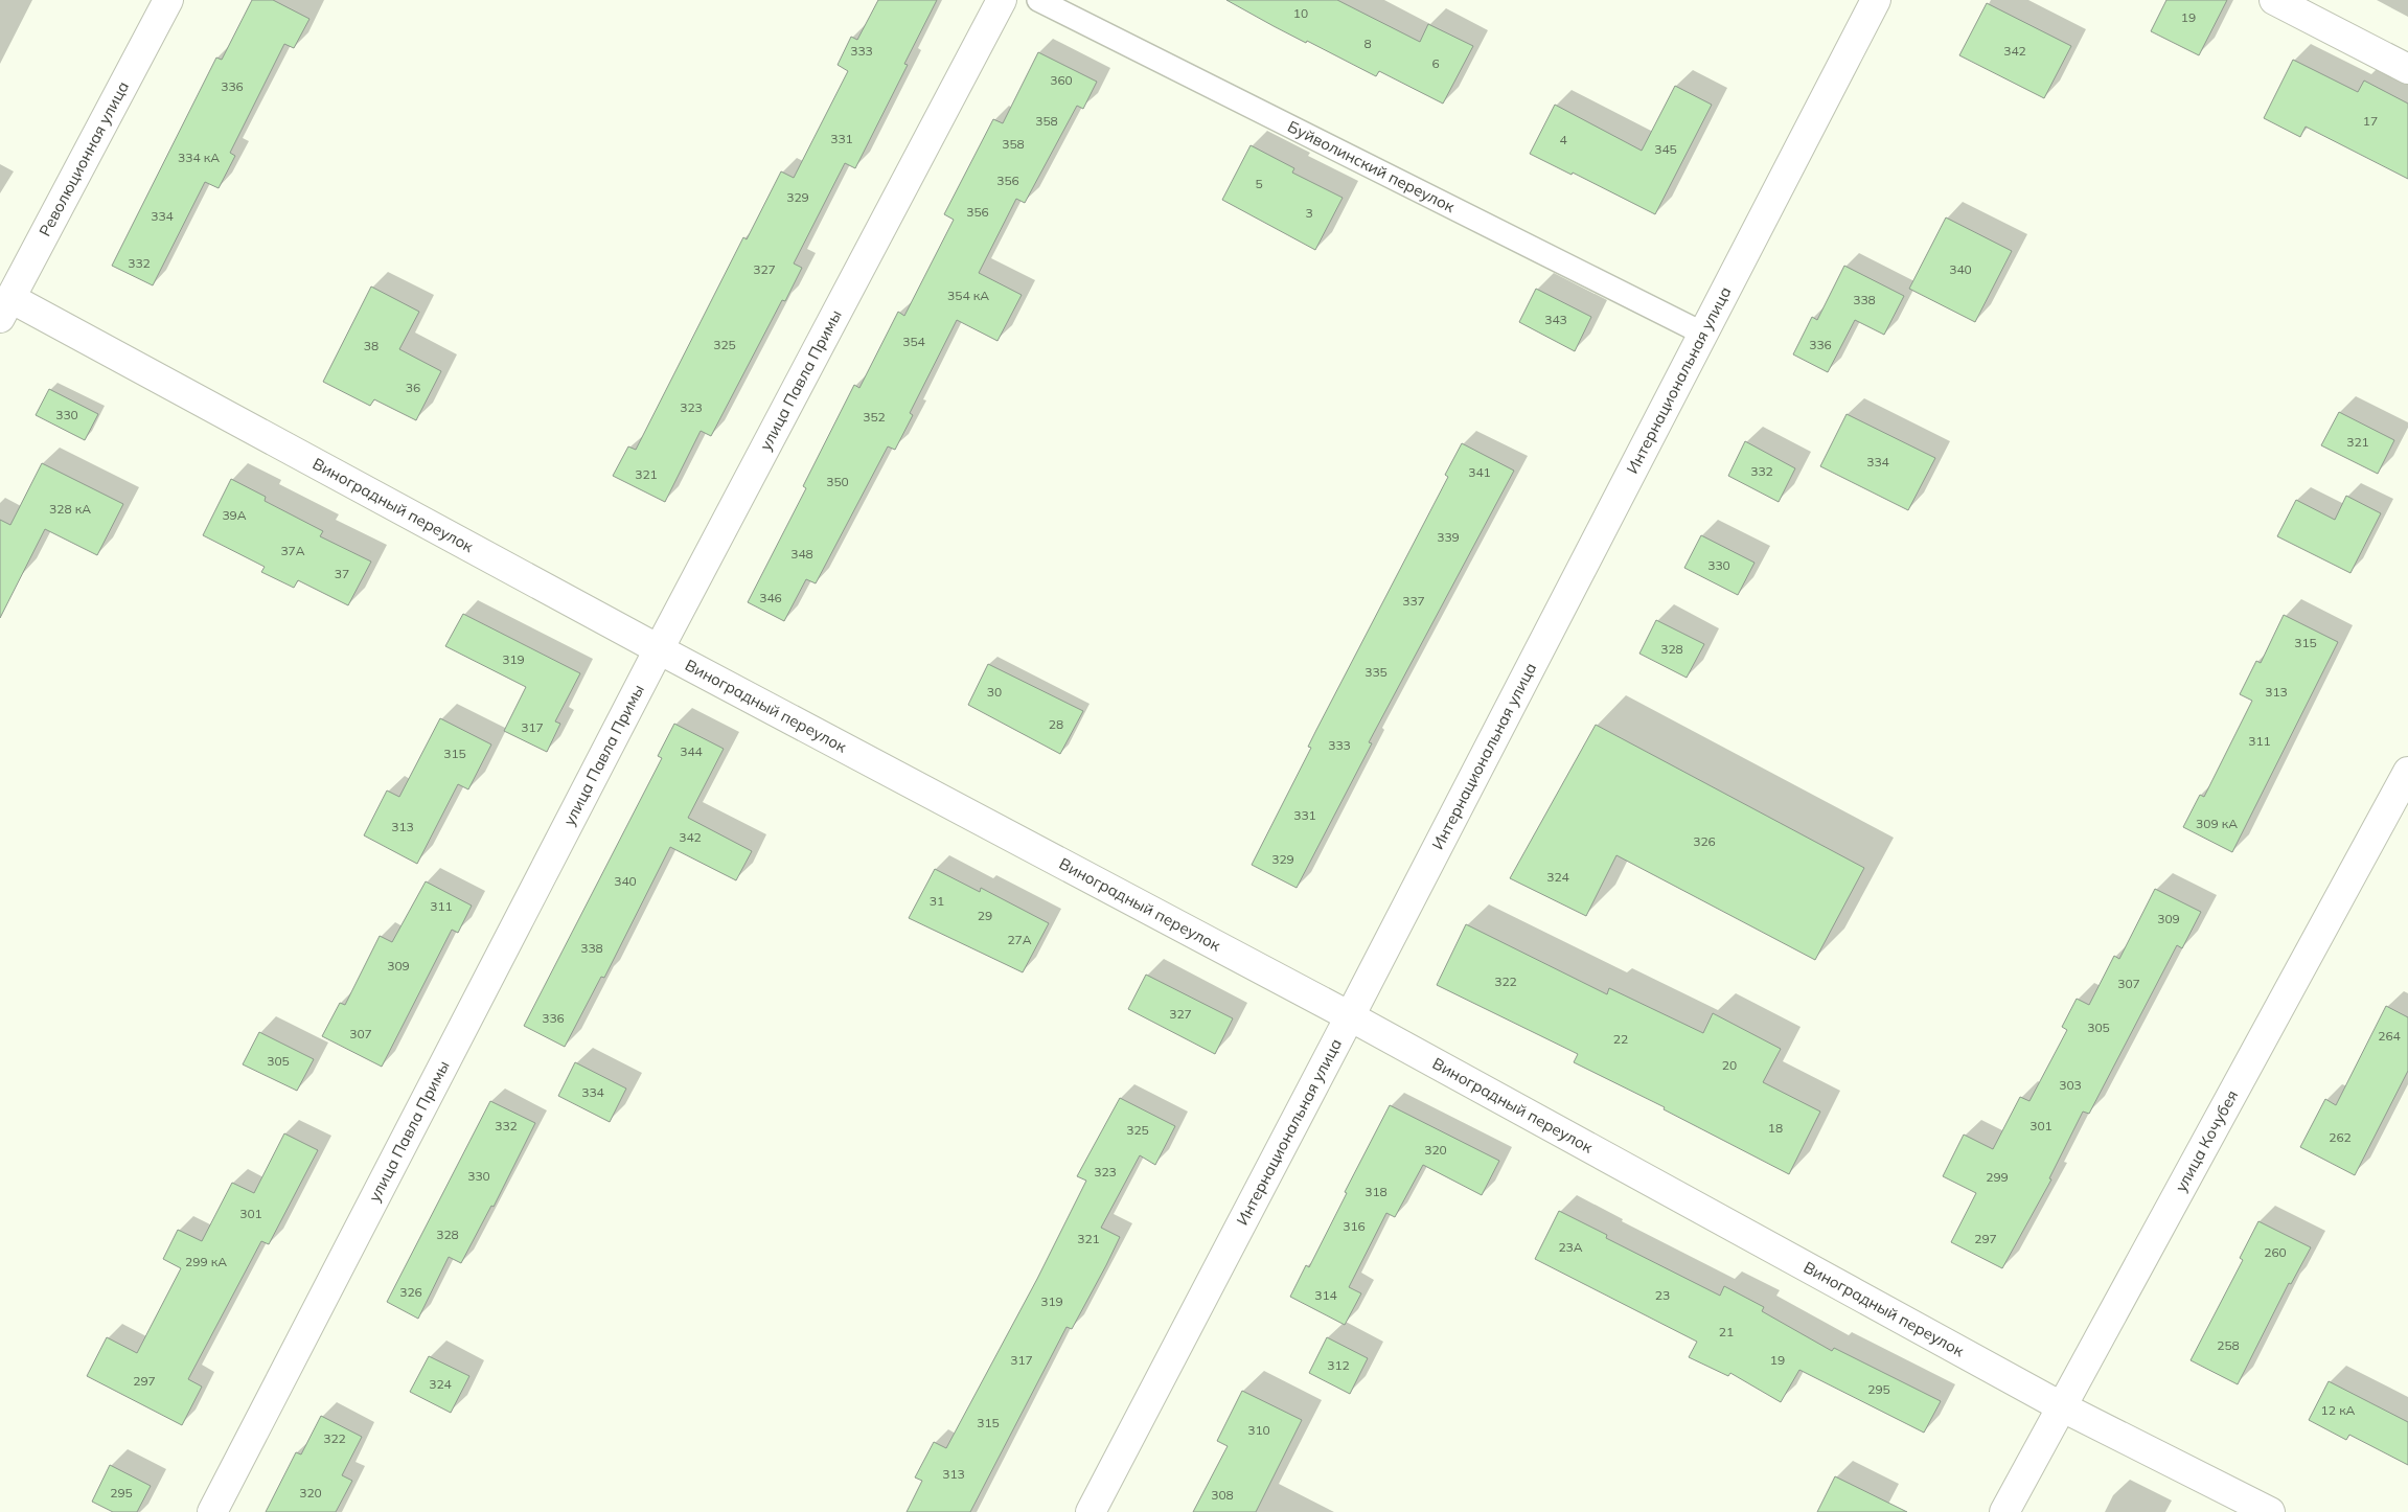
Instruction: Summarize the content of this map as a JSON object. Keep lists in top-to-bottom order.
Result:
{
  "streets": {
    "street": [
      "Революционная улица",
      "улица Павла Примы",
      "Интернациональная улица",
      "Виноградный переулок",
      "улица Кочубея"
    ],
    "lane": ["Буйволинский переулок"]
  },
  "crossings": [
    ["Революционная улица", "Виноградный переулок"],
    ["Буйволинский переулок", "Интернациональная улица"],
    ["улица Павла Примы", "Виноградный переулок"],
    ["Интернациональная улица", "Виноградный переулок"],
    ["Виноградный переулок", "улица Кочубея"]
  ],
  "house_numbers": [
    "10",
    "19",
    "8",
    "333",
    "342",
    "6",
    "360",
    "336",
    "358",
    "17",
    "331",
    "4",
    "358",
    "345",
    "334 кА",
    "356",
    "5",
    "329",
    "356",
    "3",
    "334",
    "332",
    "327",
    "340",
    "354 кА",
    "338",
    "343",
    "354",
    "325",
    "336",
    "38",
    "36",
    "323",
    "330",
    "352",
    "321",
    "334",
    "332",
    "341",
    "321",
    "350",
    "328 кА",
    "39А",
    "339",
    "37А",
    "348",
    "330",
    "37",
    "346",
    "337",
    "315",
    "328",
    "319",
    "335",
    "30",
    "313",
    "28",
    "317",
    "311",
    "333",
    "344",
    "315",
    "331",
    "309 кА",
    "313",
    "342",
    "326",
    "329",
    "324",
    "340",
    "31",
    "311",
    "29",
    "309",
    "27А",
    "338",
    "309",
    "322",
    "307",
    "327",
    "336",
    "305",
    "307",
    "264",
    "22",
    "305",
    "20",
    "303",
    "334",
    "332",
    "301",
    "18",
    "325",
    "262",
    "320",
    "323",
    "330",
    "299",
    "318",
    "301",
    "316",
    "328",
    "321",
    "297",
    "23А",
    "260",
    "299 кА",
    "326",
    "314",
    "23",
    "319",
    "21",
    "258",
    "317",
    "19",
    "312",
    "297",
    "324",
    "295",
    "12 кА",
    "315",
    "310",
    "322",
    "313",
    "295",
    "320",
    "308"
  ]
}
